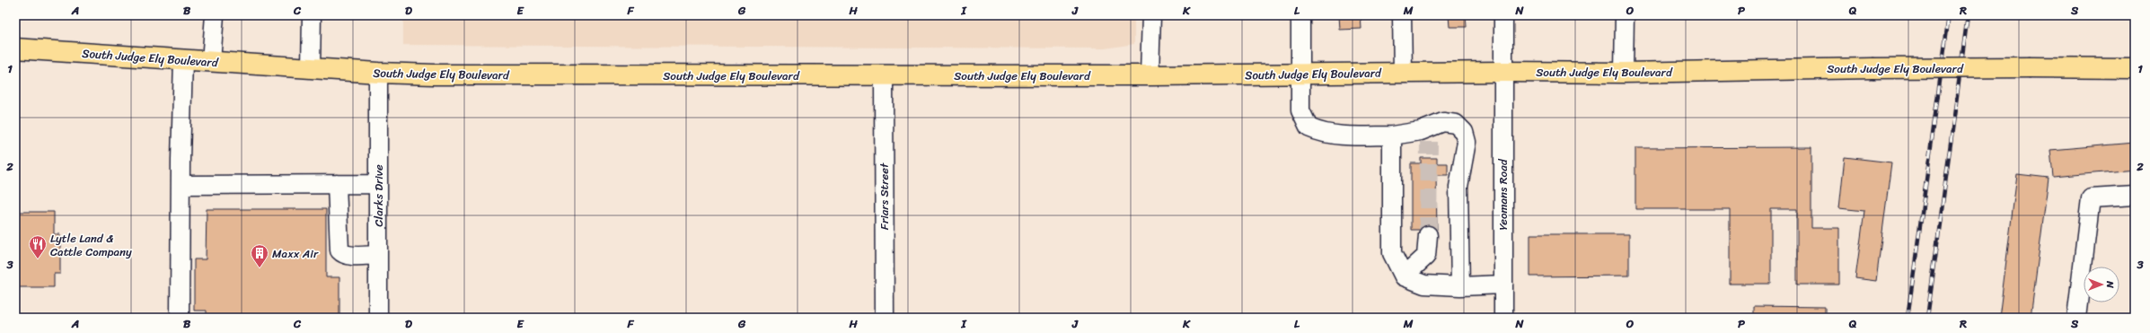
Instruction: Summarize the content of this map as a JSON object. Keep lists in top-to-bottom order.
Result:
{
  "streets": {
    "main road": ["South Judge Ely Boulevard"],
    "street": ["Yeomans Road", "Clarks Drive", "Friars Street"]
  },
  "crossings": [
    ["South Judge Ely Boulevard", "Yeomans Road"],
    ["South Judge Ely Boulevard", "Clarks Drive"],
    ["South Judge Ely Boulevard", "Friars Street"]
  ],
  "places": {
    "restaurant": ["Lytle Land & Cattle Company"],
    "building": ["Maxx Air"]
  },
  "north": "right",
  "grid": {
    "columns": [
      "A",
      "B",
      "C",
      "D",
      "E",
      "F",
      "G",
      "H",
      "I",
      "J",
      "K",
      "L",
      "M",
      "N",
      "O",
      "P",
      "Q",
      "R",
      "S"
    ],
    "rows": ["1", "2", "3"]
  }
}
